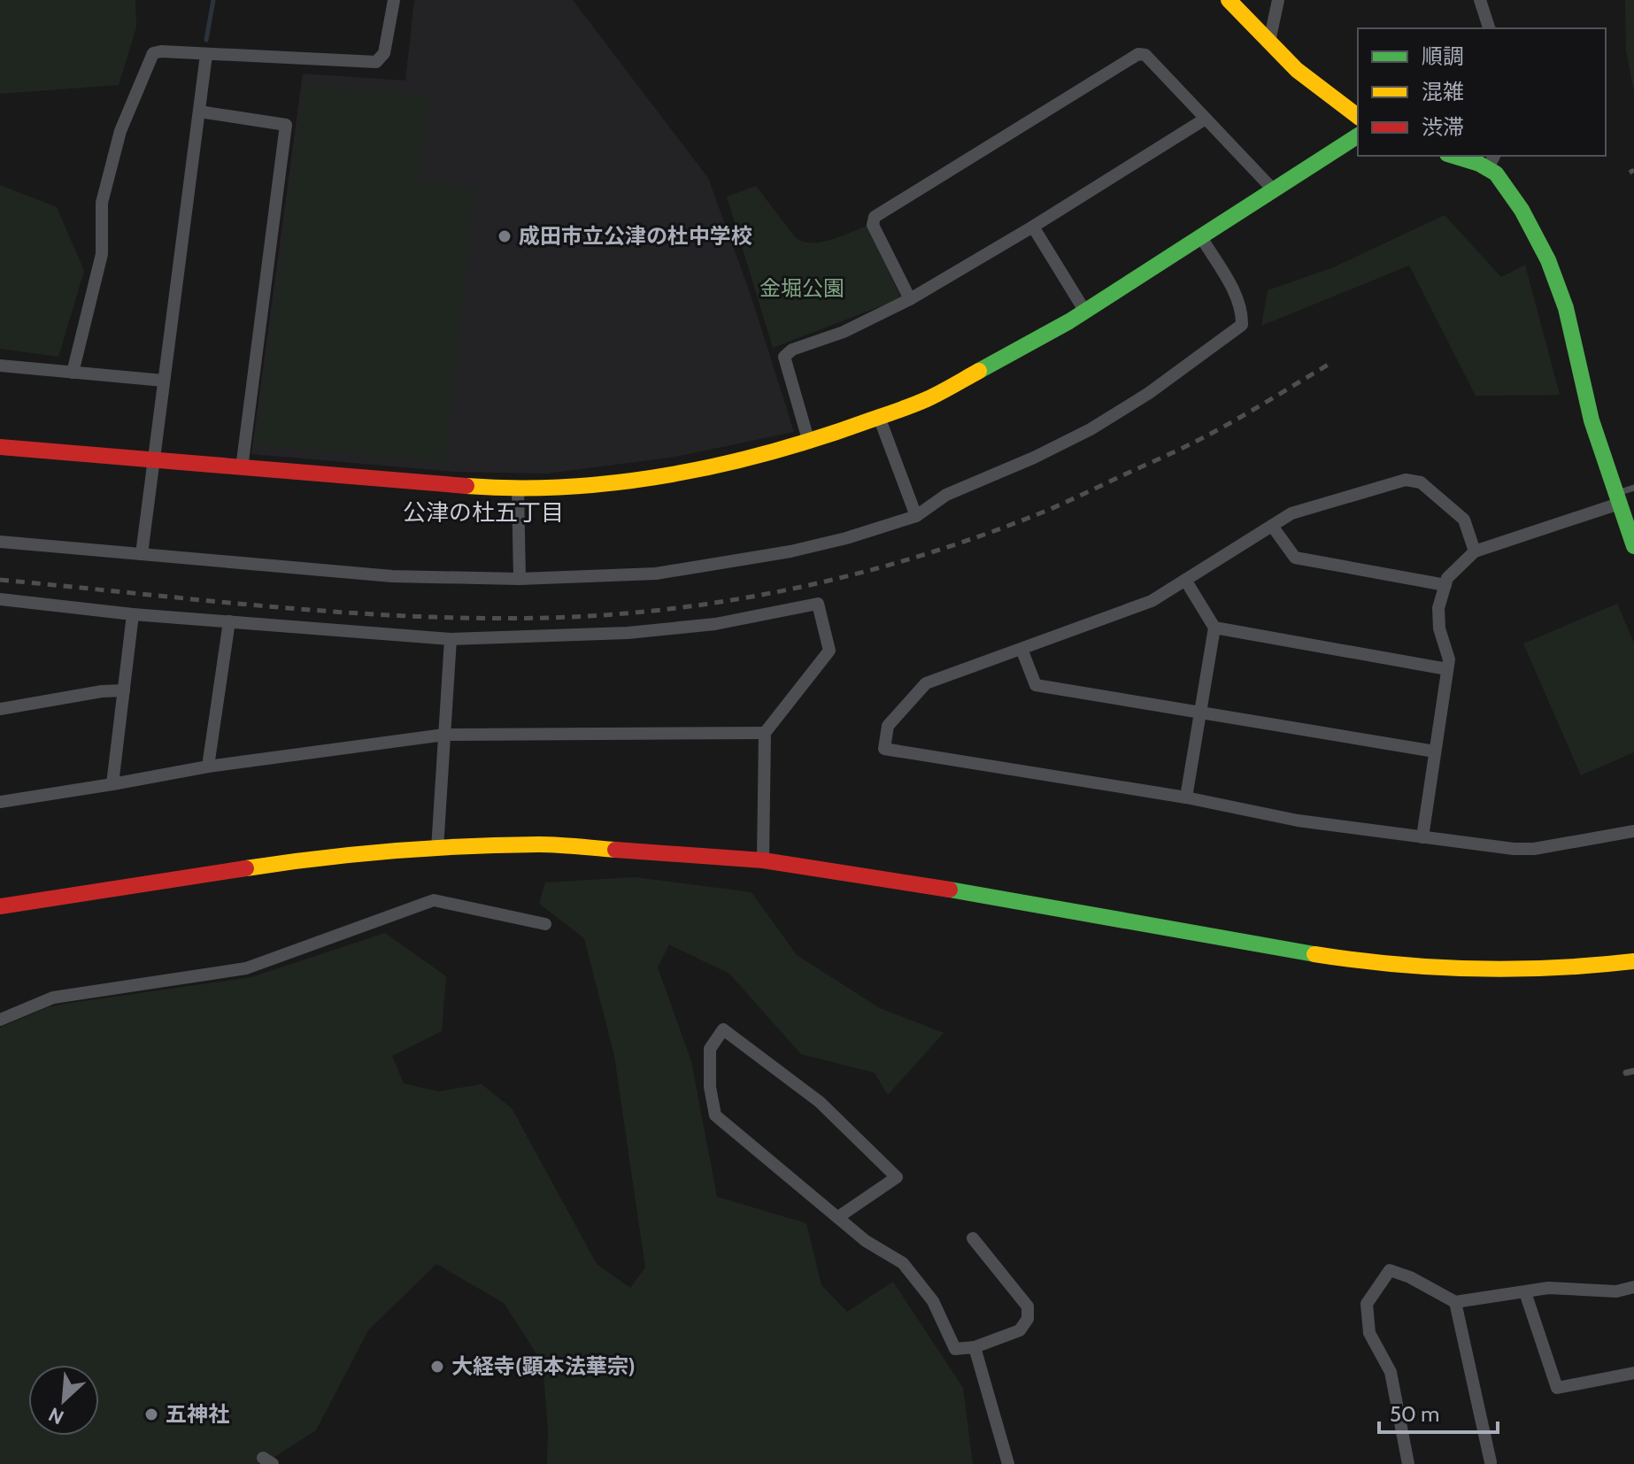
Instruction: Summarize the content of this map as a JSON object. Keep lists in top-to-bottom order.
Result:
{
  "districts": ["公津の杜五丁目"],
  "parks": ["金堀公園"],
  "places": ["成田市立公津の杜中学校", "大経寺(顕本法華宗)", "五神社"],
  "legend": ["順調", "混雑", "渋滞"],
  "scale_bar": "50 m",
  "north": "bottom left"
}
